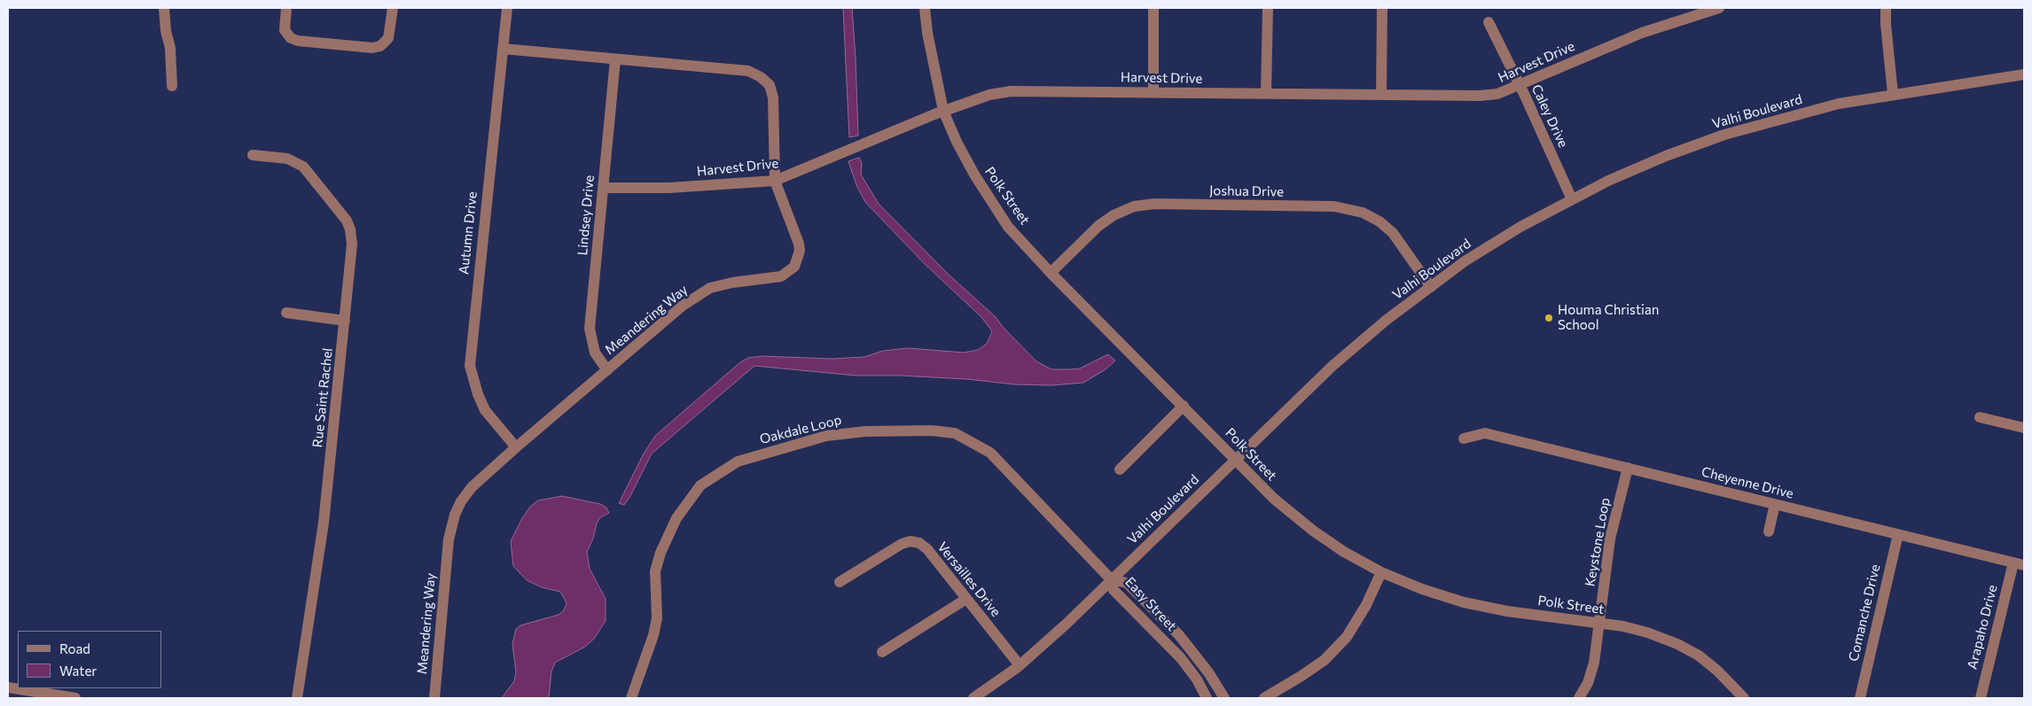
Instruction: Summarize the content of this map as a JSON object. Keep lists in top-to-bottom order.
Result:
{
  "streets": {
    "street": [
      "Harvest Drive",
      "Valhi Boulevard",
      "Caley Drive",
      "Joshua Drive",
      "Polk Street",
      "Lindsey Drive",
      "Autumn Drive",
      "Meandering Way",
      "Rue Saint Rachel",
      "Oakdale Loop",
      "Cheyenne Drive",
      "Keystone Loop",
      "Versailles Drive",
      "Easy Street",
      "Comanche Drive",
      "Arapaho Drive"
    ]
  },
  "crossings": [
    ["Harvest Drive", "Caley Drive"],
    ["Harvest Drive", "Polk Street"],
    ["Harvest Drive", "Lindsey Drive"],
    ["Harvest Drive", "Meandering Way"],
    ["Valhi Boulevard", "Caley Drive"],
    ["Valhi Boulevard", "Joshua Drive"],
    ["Valhi Boulevard", "Polk Street"],
    ["Valhi Boulevard", "Oakdale Loop"],
    ["Valhi Boulevard", "Versailles Drive"],
    ["Valhi Boulevard", "Easy Street"],
    ["Joshua Drive", "Polk Street"],
    ["Polk Street", "Keystone Loop"],
    ["Lindsey Drive", "Meandering Way"],
    ["Autumn Drive", "Meandering Way"],
    ["Oakdale Loop", "Easy Street"],
    ["Cheyenne Drive", "Keystone Loop"],
    ["Cheyenne Drive", "Comanche Drive"],
    ["Cheyenne Drive", "Arapaho Drive"]
  ],
  "places": ["Houma Christian School"],
  "legend": ["Road", "Water"]
}
